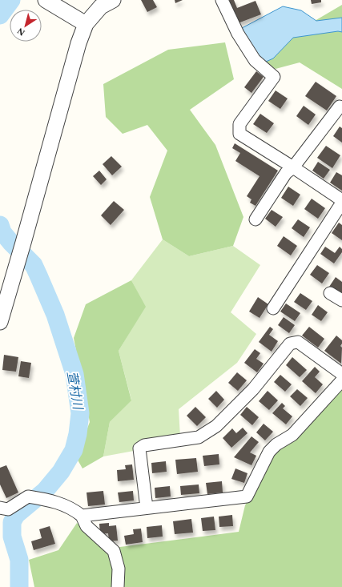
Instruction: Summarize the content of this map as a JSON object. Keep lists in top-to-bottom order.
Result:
{
  "water": ["萱村川"],
  "north": "bottom left"
}
